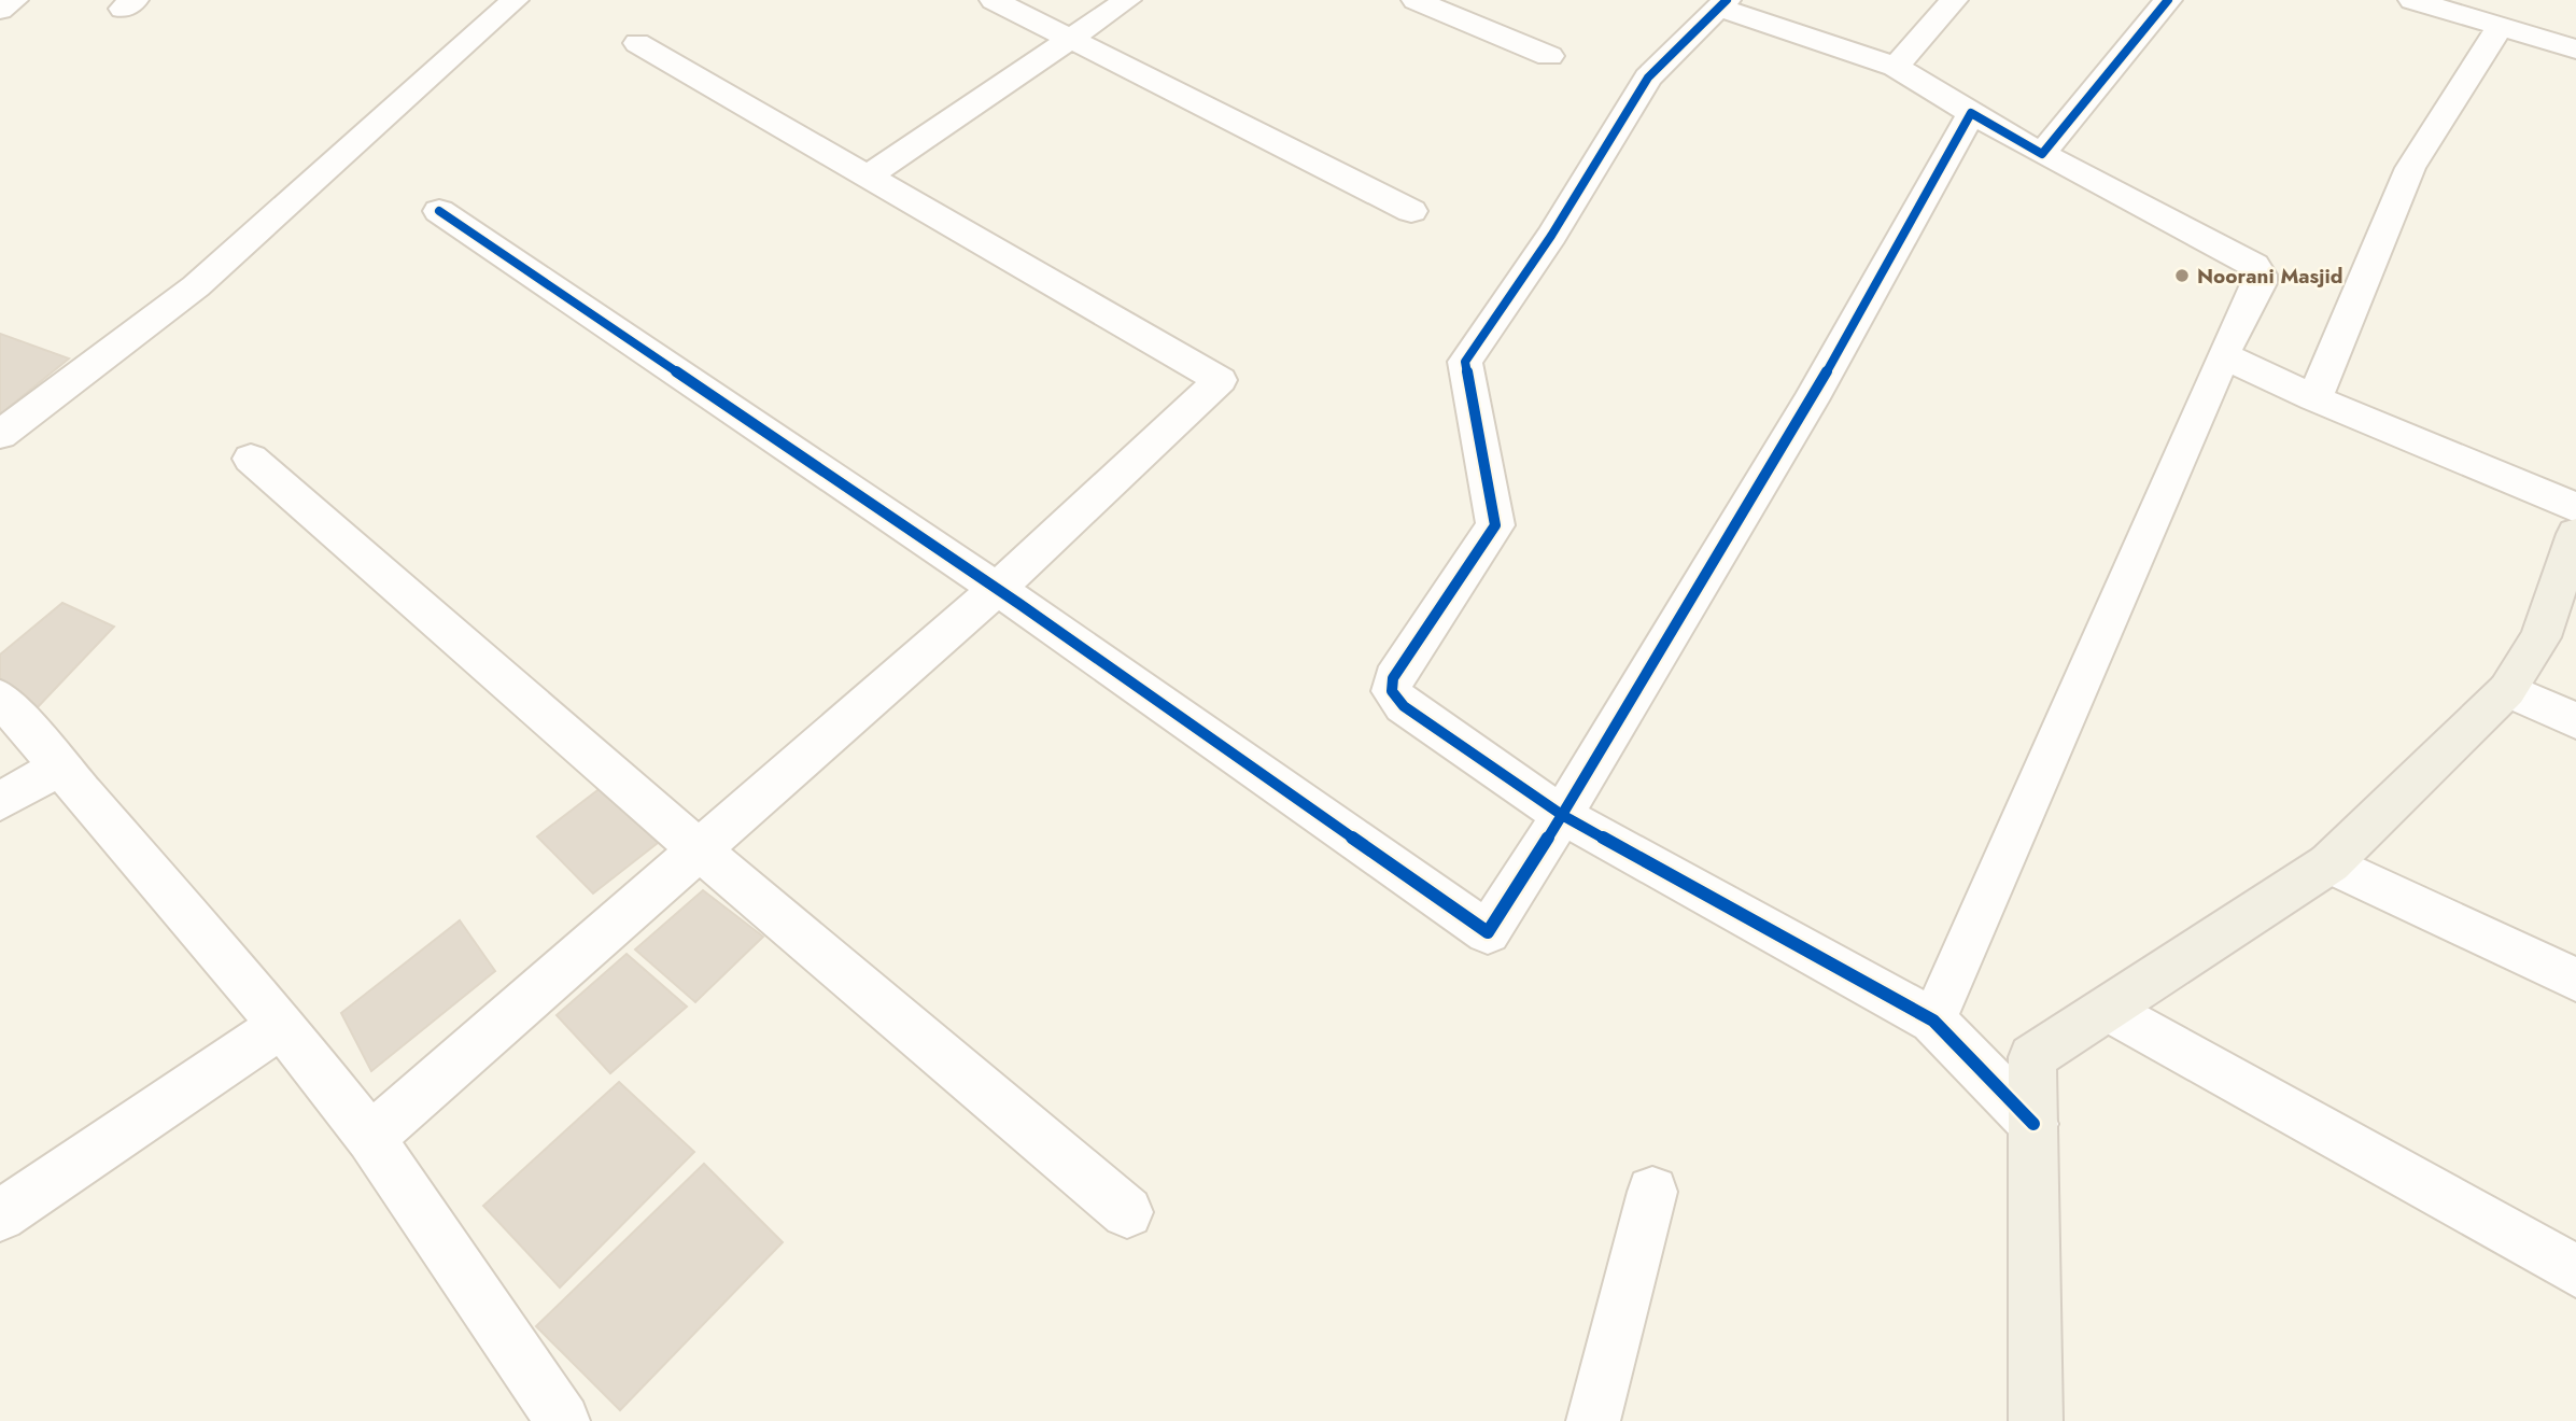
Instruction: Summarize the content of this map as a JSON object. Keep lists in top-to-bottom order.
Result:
{
  "places": ["Noorani Masjid"]
}
